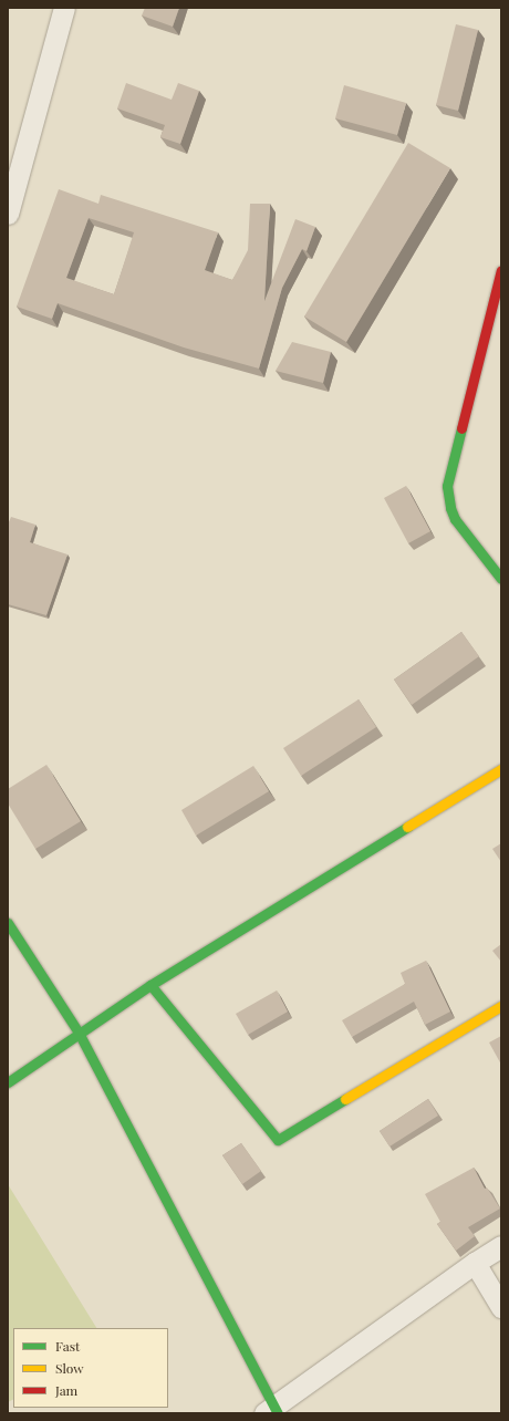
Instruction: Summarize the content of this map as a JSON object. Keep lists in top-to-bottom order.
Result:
{
  "legend": ["Fast", "Slow", "Jam"]
}
